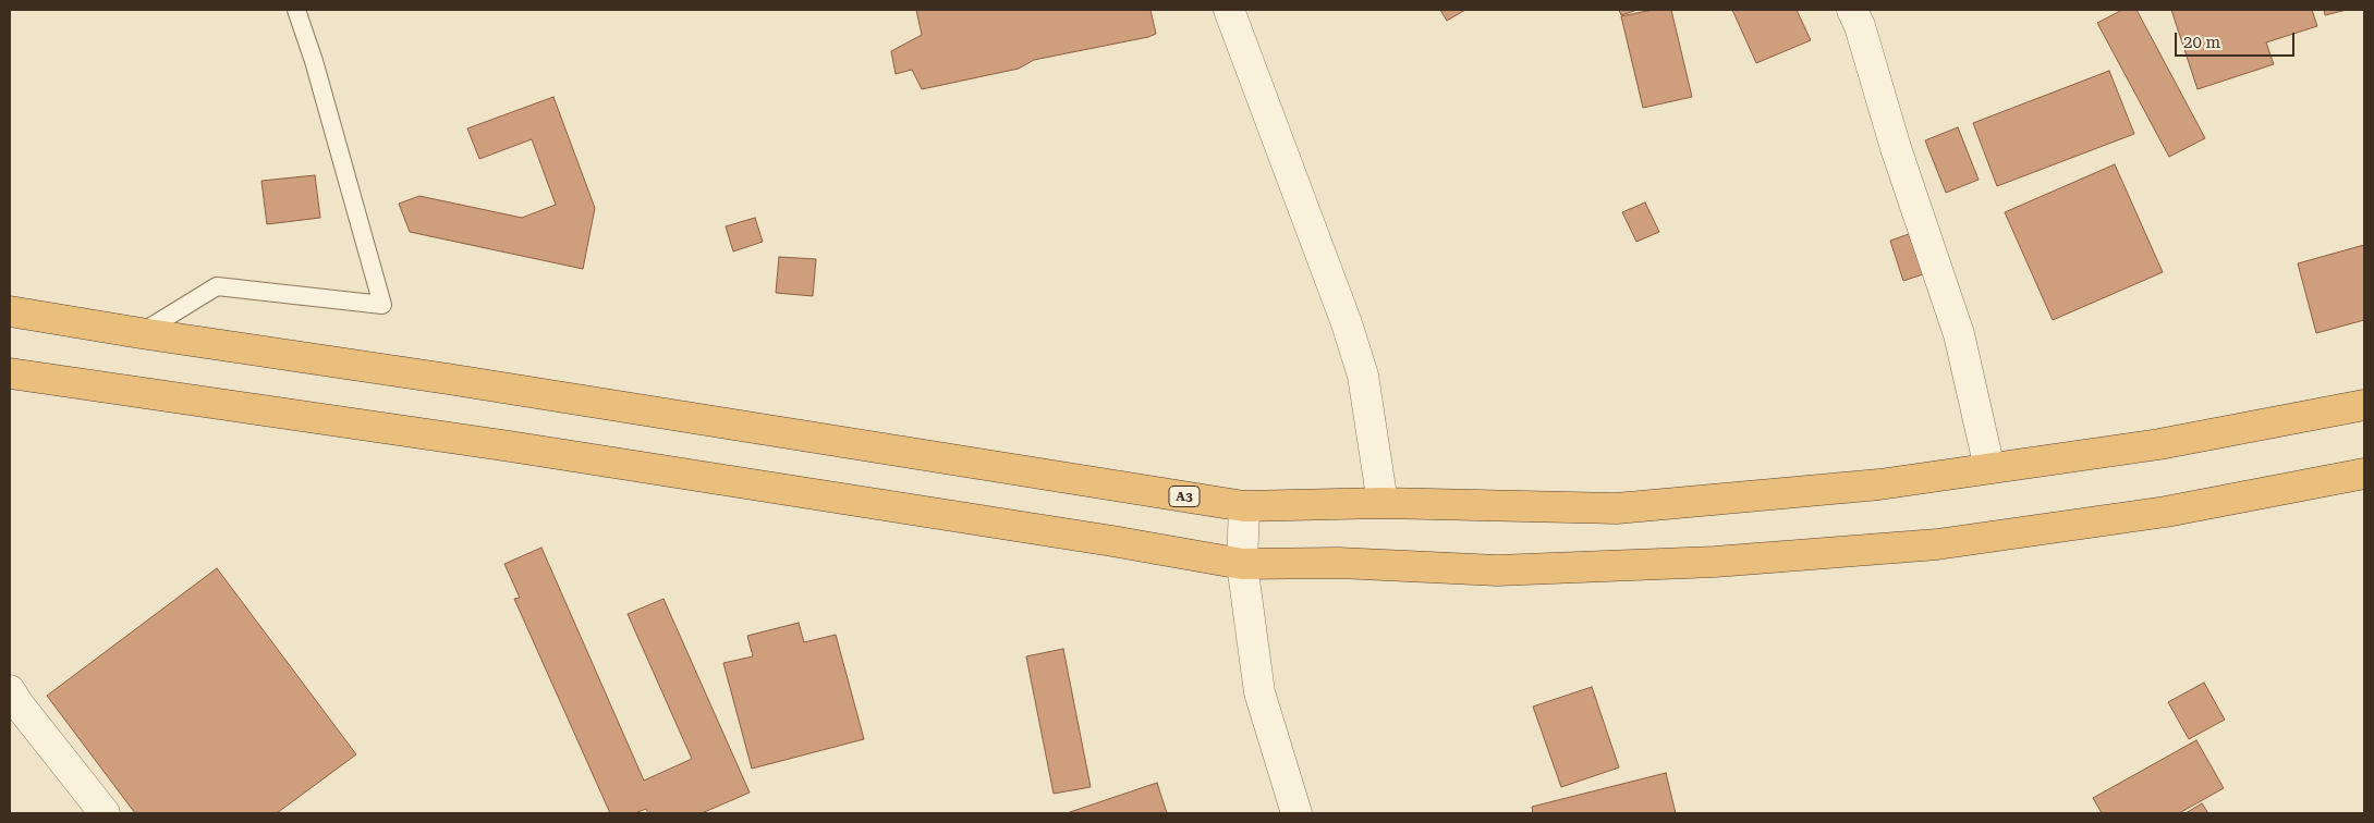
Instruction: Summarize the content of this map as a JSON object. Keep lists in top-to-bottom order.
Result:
{
  "streets": {
    "highway": ["A3"]
  },
  "scale_bar": "20 m"
}
